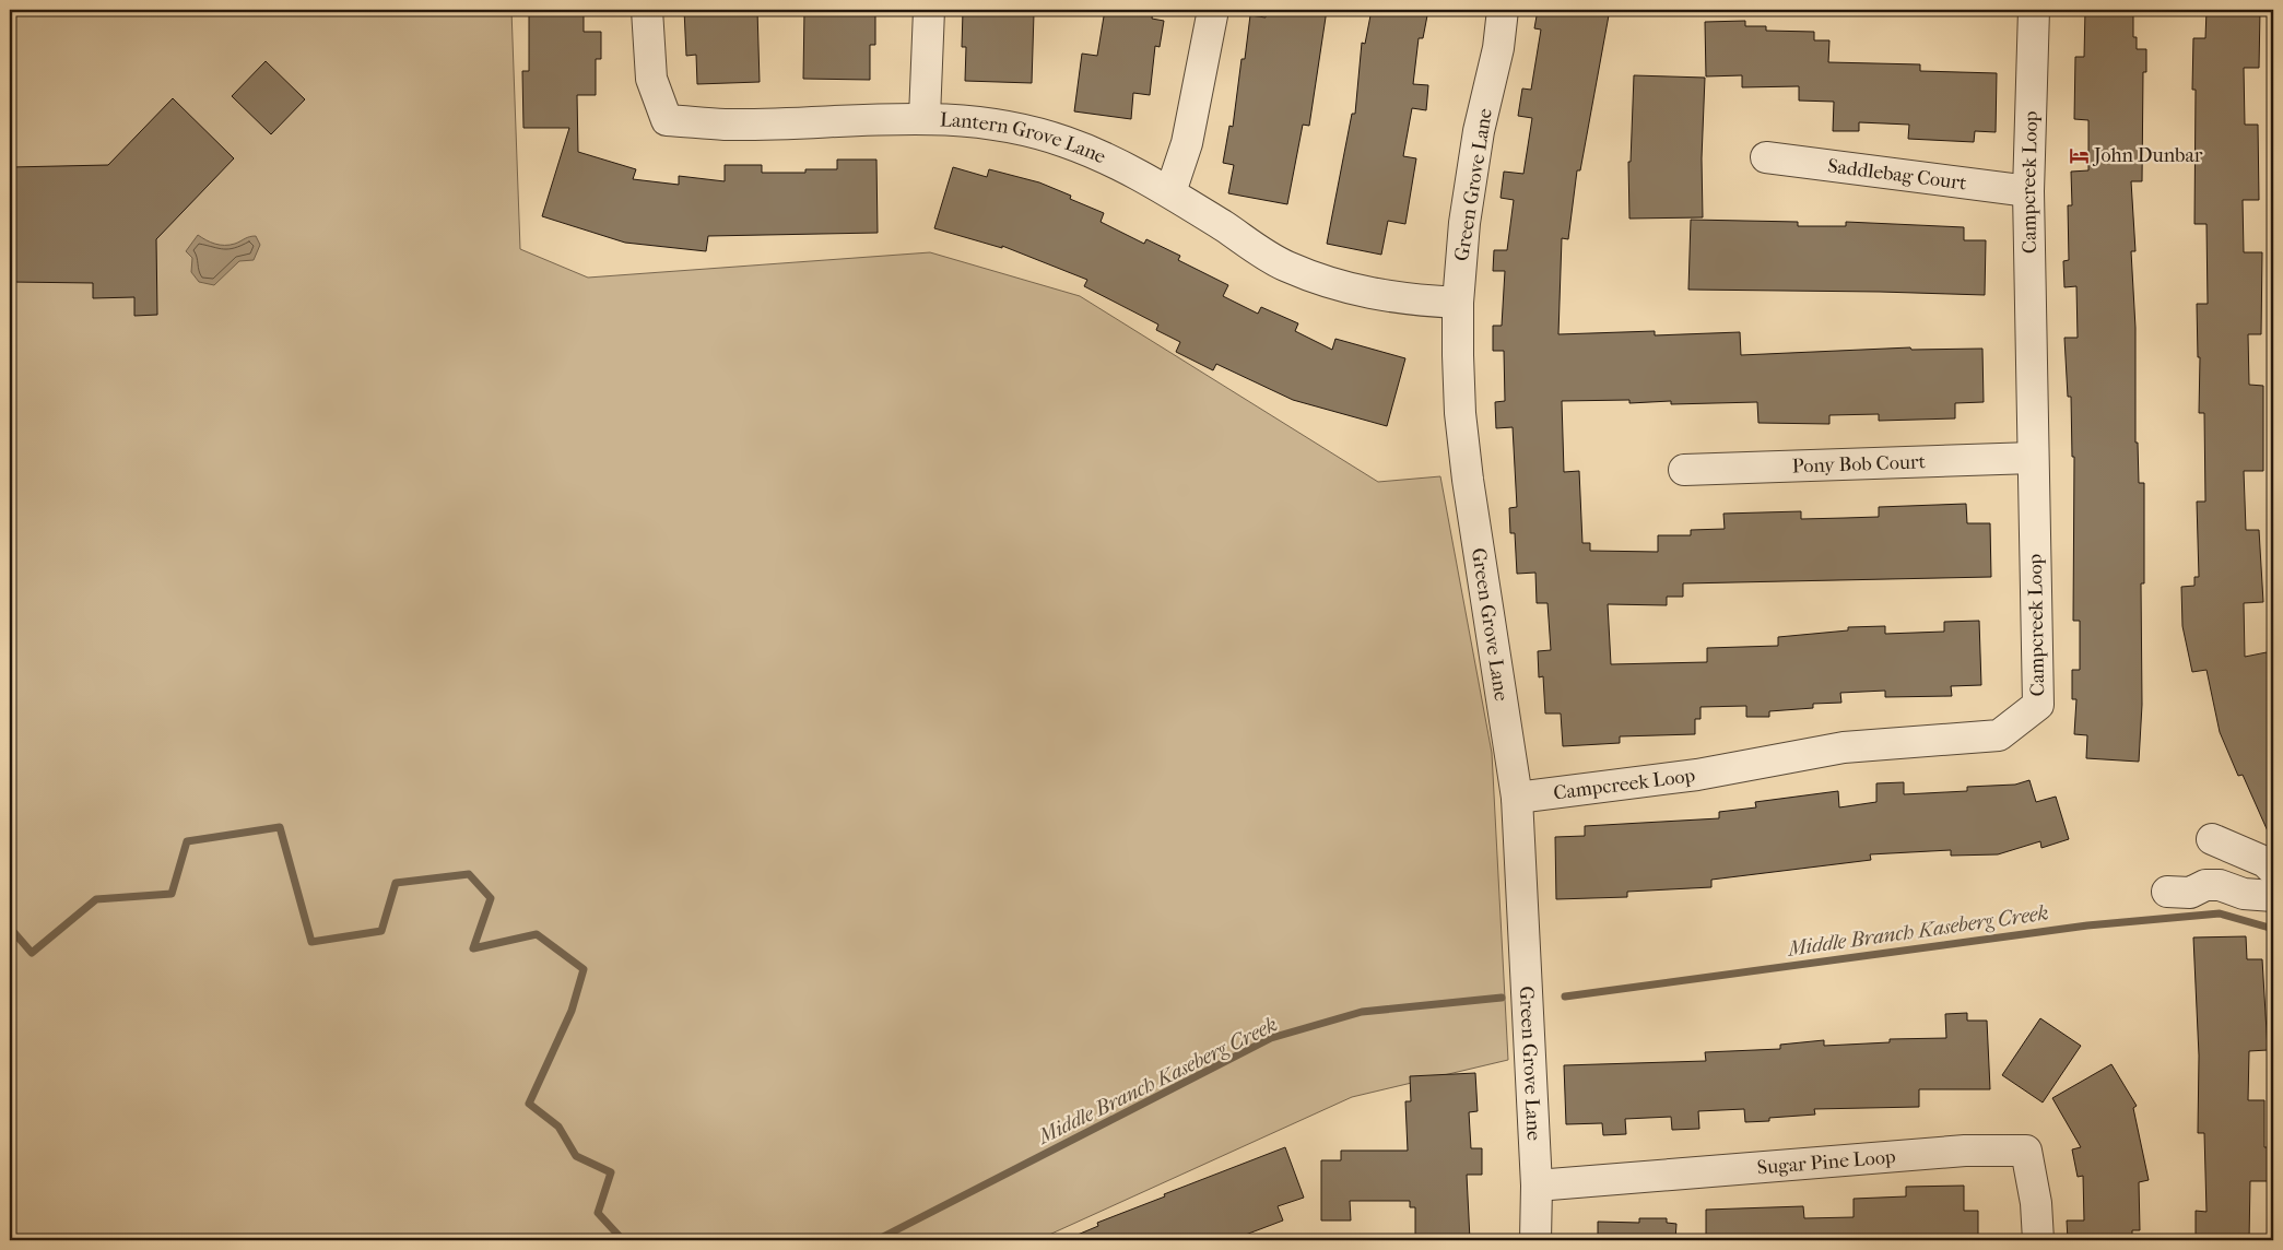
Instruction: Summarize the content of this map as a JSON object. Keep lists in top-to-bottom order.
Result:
{
  "streets": {
    "street": [
      "Lantern Grove Lane",
      "Saddlebag Court",
      "Campcreek Loop",
      "Green Grove Lane",
      "Pony Bob Court",
      "Sugar Pine Loop"
    ]
  },
  "crossings": [
    ["Lantern Grove Lane", "Green Grove Lane"],
    ["Saddlebag Court", "Campcreek Loop"],
    ["Campcreek Loop", "Green Grove Lane"],
    ["Campcreek Loop", "Pony Bob Court"],
    ["Green Grove Lane", "Sugar Pine Loop"]
  ],
  "water": ["Middle Branch Kaseberg Creek"],
  "places": {
    "hotel": ["John Dunbar"]
  }
}
